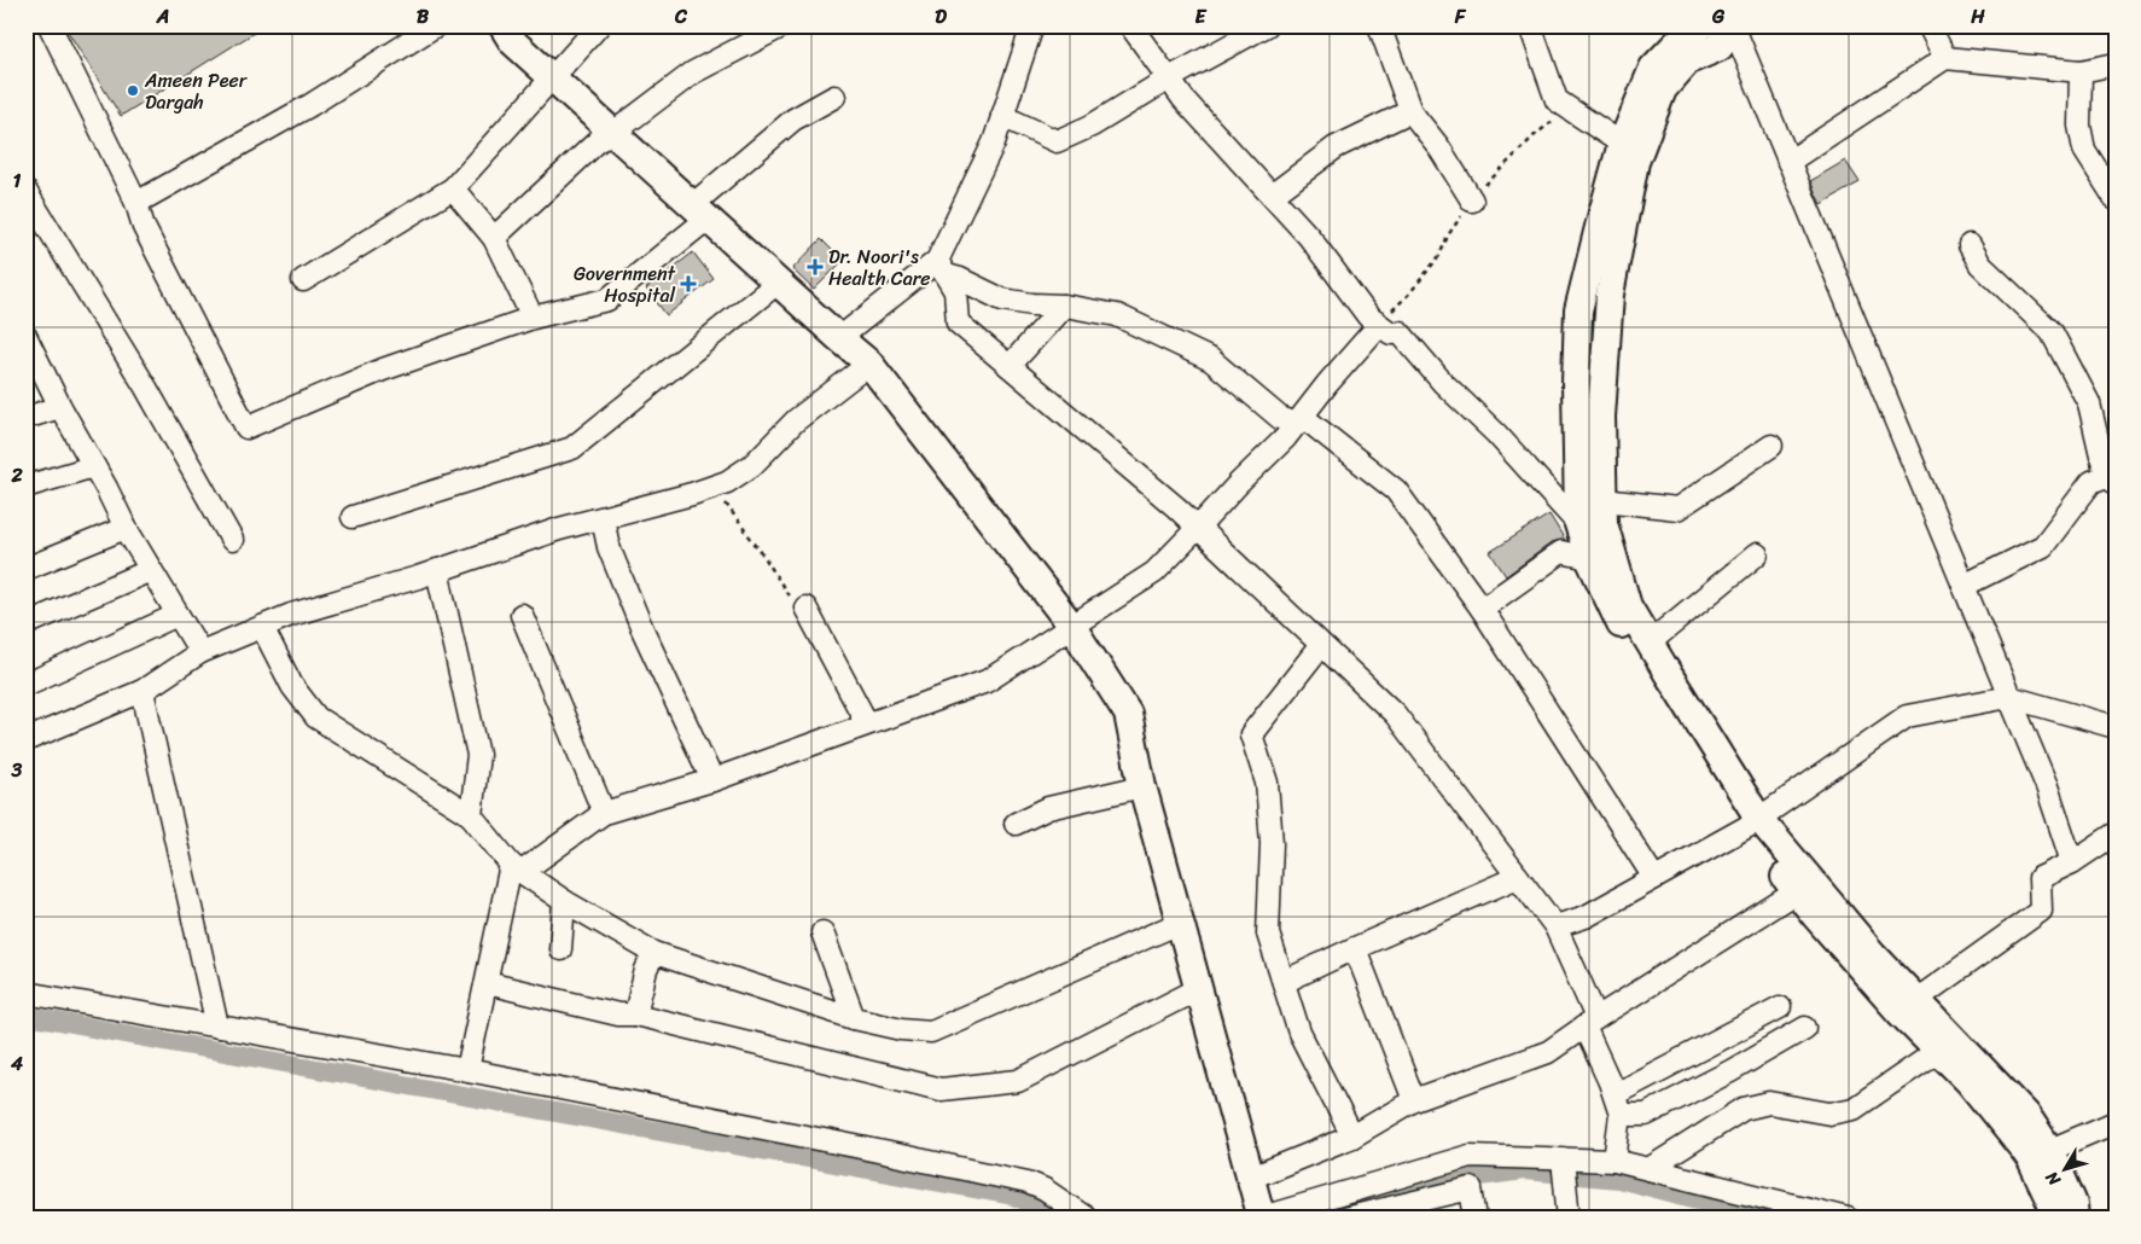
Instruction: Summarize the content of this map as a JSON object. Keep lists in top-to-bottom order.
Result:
{
  "places": {
    "other": ["Ameen Peer Dargah"],
    "health": ["Dr. Noori's Health Care", "Government Hospital"]
  },
  "north": "bottom left",
  "grid": {
    "columns": [
      "A",
      "B",
      "C",
      "D",
      "E",
      "F",
      "G",
      "H"
    ],
    "rows": [
      "1",
      "2",
      "3",
      "4"
    ]
  }
}
